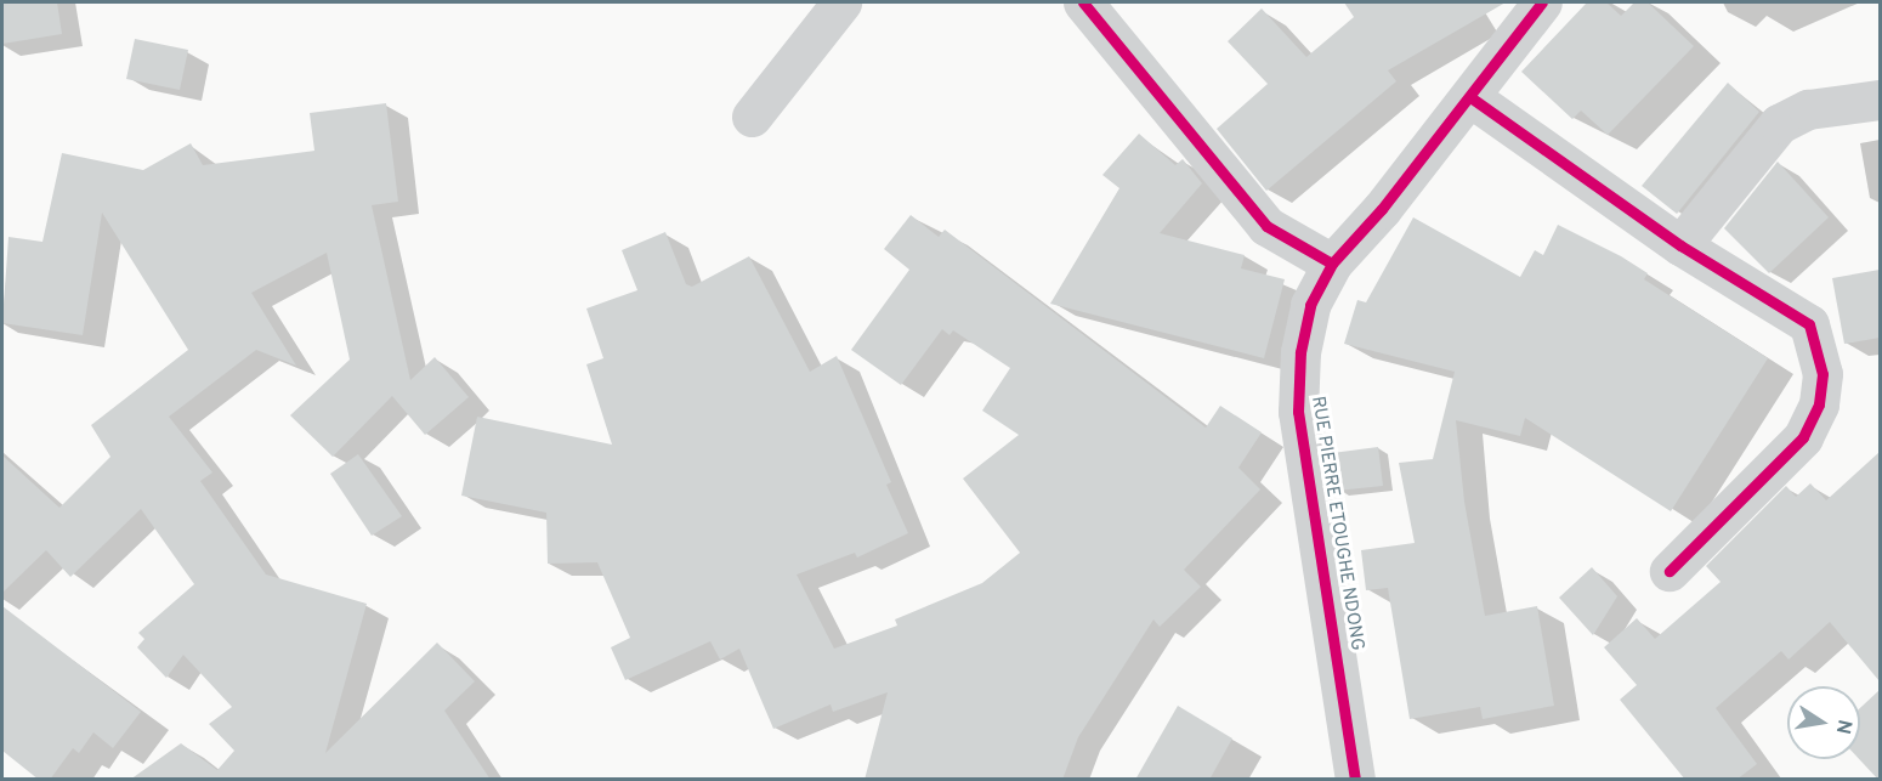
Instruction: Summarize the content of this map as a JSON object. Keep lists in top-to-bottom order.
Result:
{
  "streets": {
    "street": ["RUE PIERRE ETOUGHE NDONG"]
  },
  "north": "right"
}
